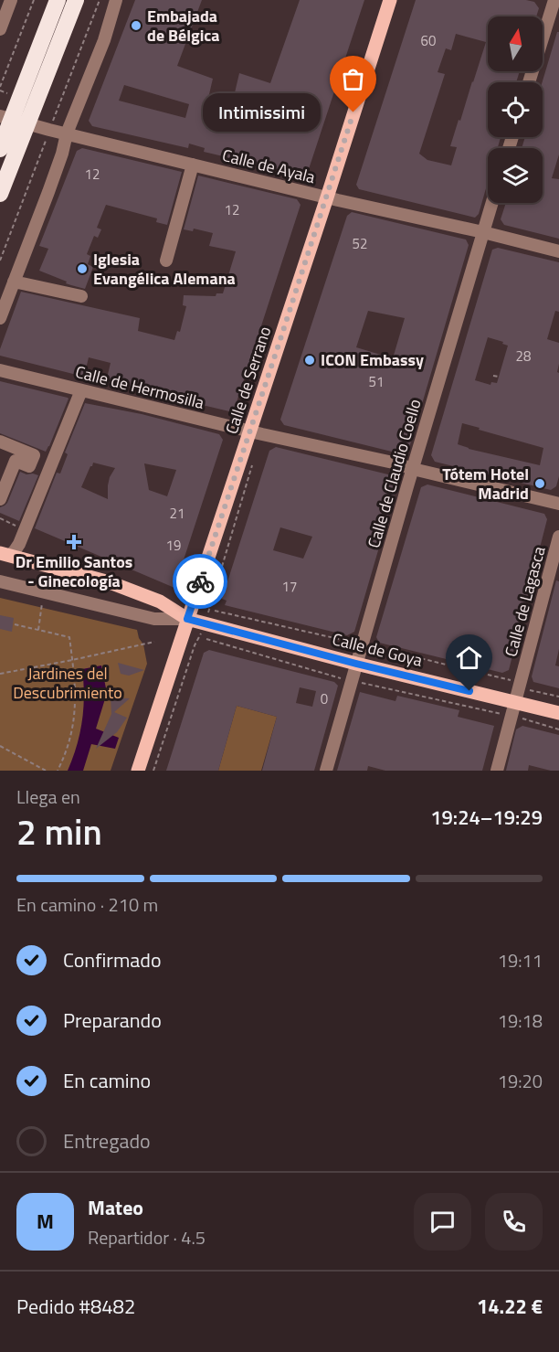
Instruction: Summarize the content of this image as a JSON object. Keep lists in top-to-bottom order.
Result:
{
  "streets": {
    "main road": ["Calle de Serrano", "Calle de Goya"],
    "street": [
      "Calle de Ayala",
      "Calle de Hermosilla",
      "Calle de Claudio Coello",
      "Calle de Lagasca"
    ]
  },
  "crossings": [
    ["Calle de Ayala", "Calle de Serrano"],
    ["Calle de Ayala", "Calle de Claudio Coello"],
    ["Calle de Serrano", "Calle de Hermosilla"],
    ["Calle de Serrano", "Calle de Goya"],
    ["Calle de Hermosilla", "Calle de Claudio Coello"],
    ["Calle de Claudio Coello", "Calle de Goya"],
    ["Calle de Lagasca", "Calle de Goya"]
  ],
  "parks": ["Jardines del Descubrimiento"],
  "places": {
    "other": [
      "Embajada de Bélgica",
      "Intimissimi",
      "Iglesia Evangélica Alemana",
      "ICON Embassy",
      "Tótem Hotel Madrid"
    ],
    "health": ["Dr Emilio Santos - Ginecología"]
  },
  "house_numbers": [
    "60",
    "12",
    "12",
    "52",
    "28",
    "51",
    "21",
    "19",
    "17",
    "0"
  ],
  "north": "top",
  "page": {
    "bubble": "Intimissimi",
    "heading": ["2 min", "Llega en", "19:24–19:29"],
    "panel": [
      "Mateo",
      "Repartidor · 4.5",
      "Pedido #8482",
      "14.22 €"
    ],
    "bar": "En camino · 210 m",
    "list": [
      ["Confirmado", "19:11"],
      ["Preparando", "19:18"],
      ["En camino", "19:20"],
      "Entregado"
    ],
    "round": "M"
  }
}
